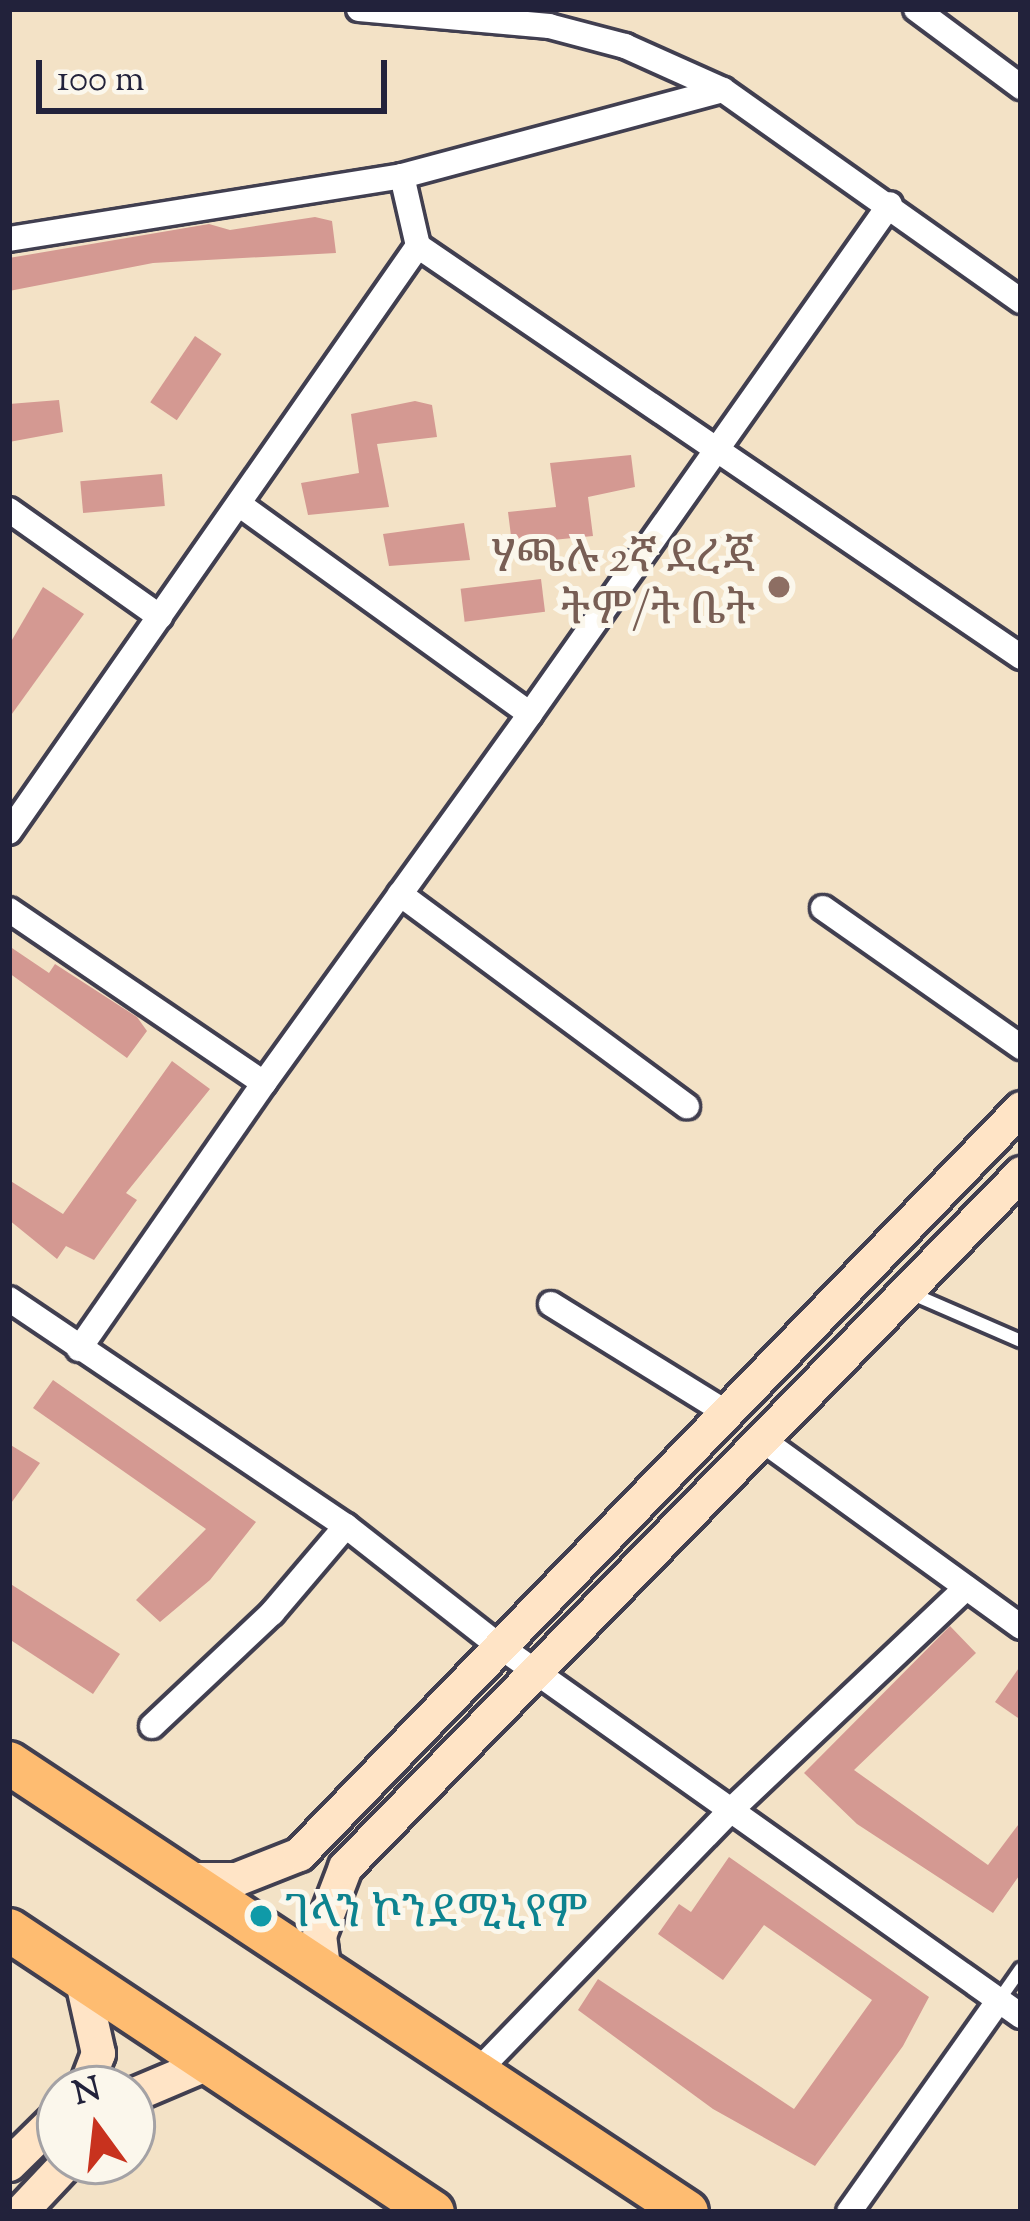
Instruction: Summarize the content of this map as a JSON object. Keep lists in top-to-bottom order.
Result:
{
  "places": ["ሃጫሉ 2ኛ ደረጃ ትም/ት ቤት", "ገላን ኮንደሚኒየም"],
  "scale_bar": "100 m",
  "north": "top"
}
